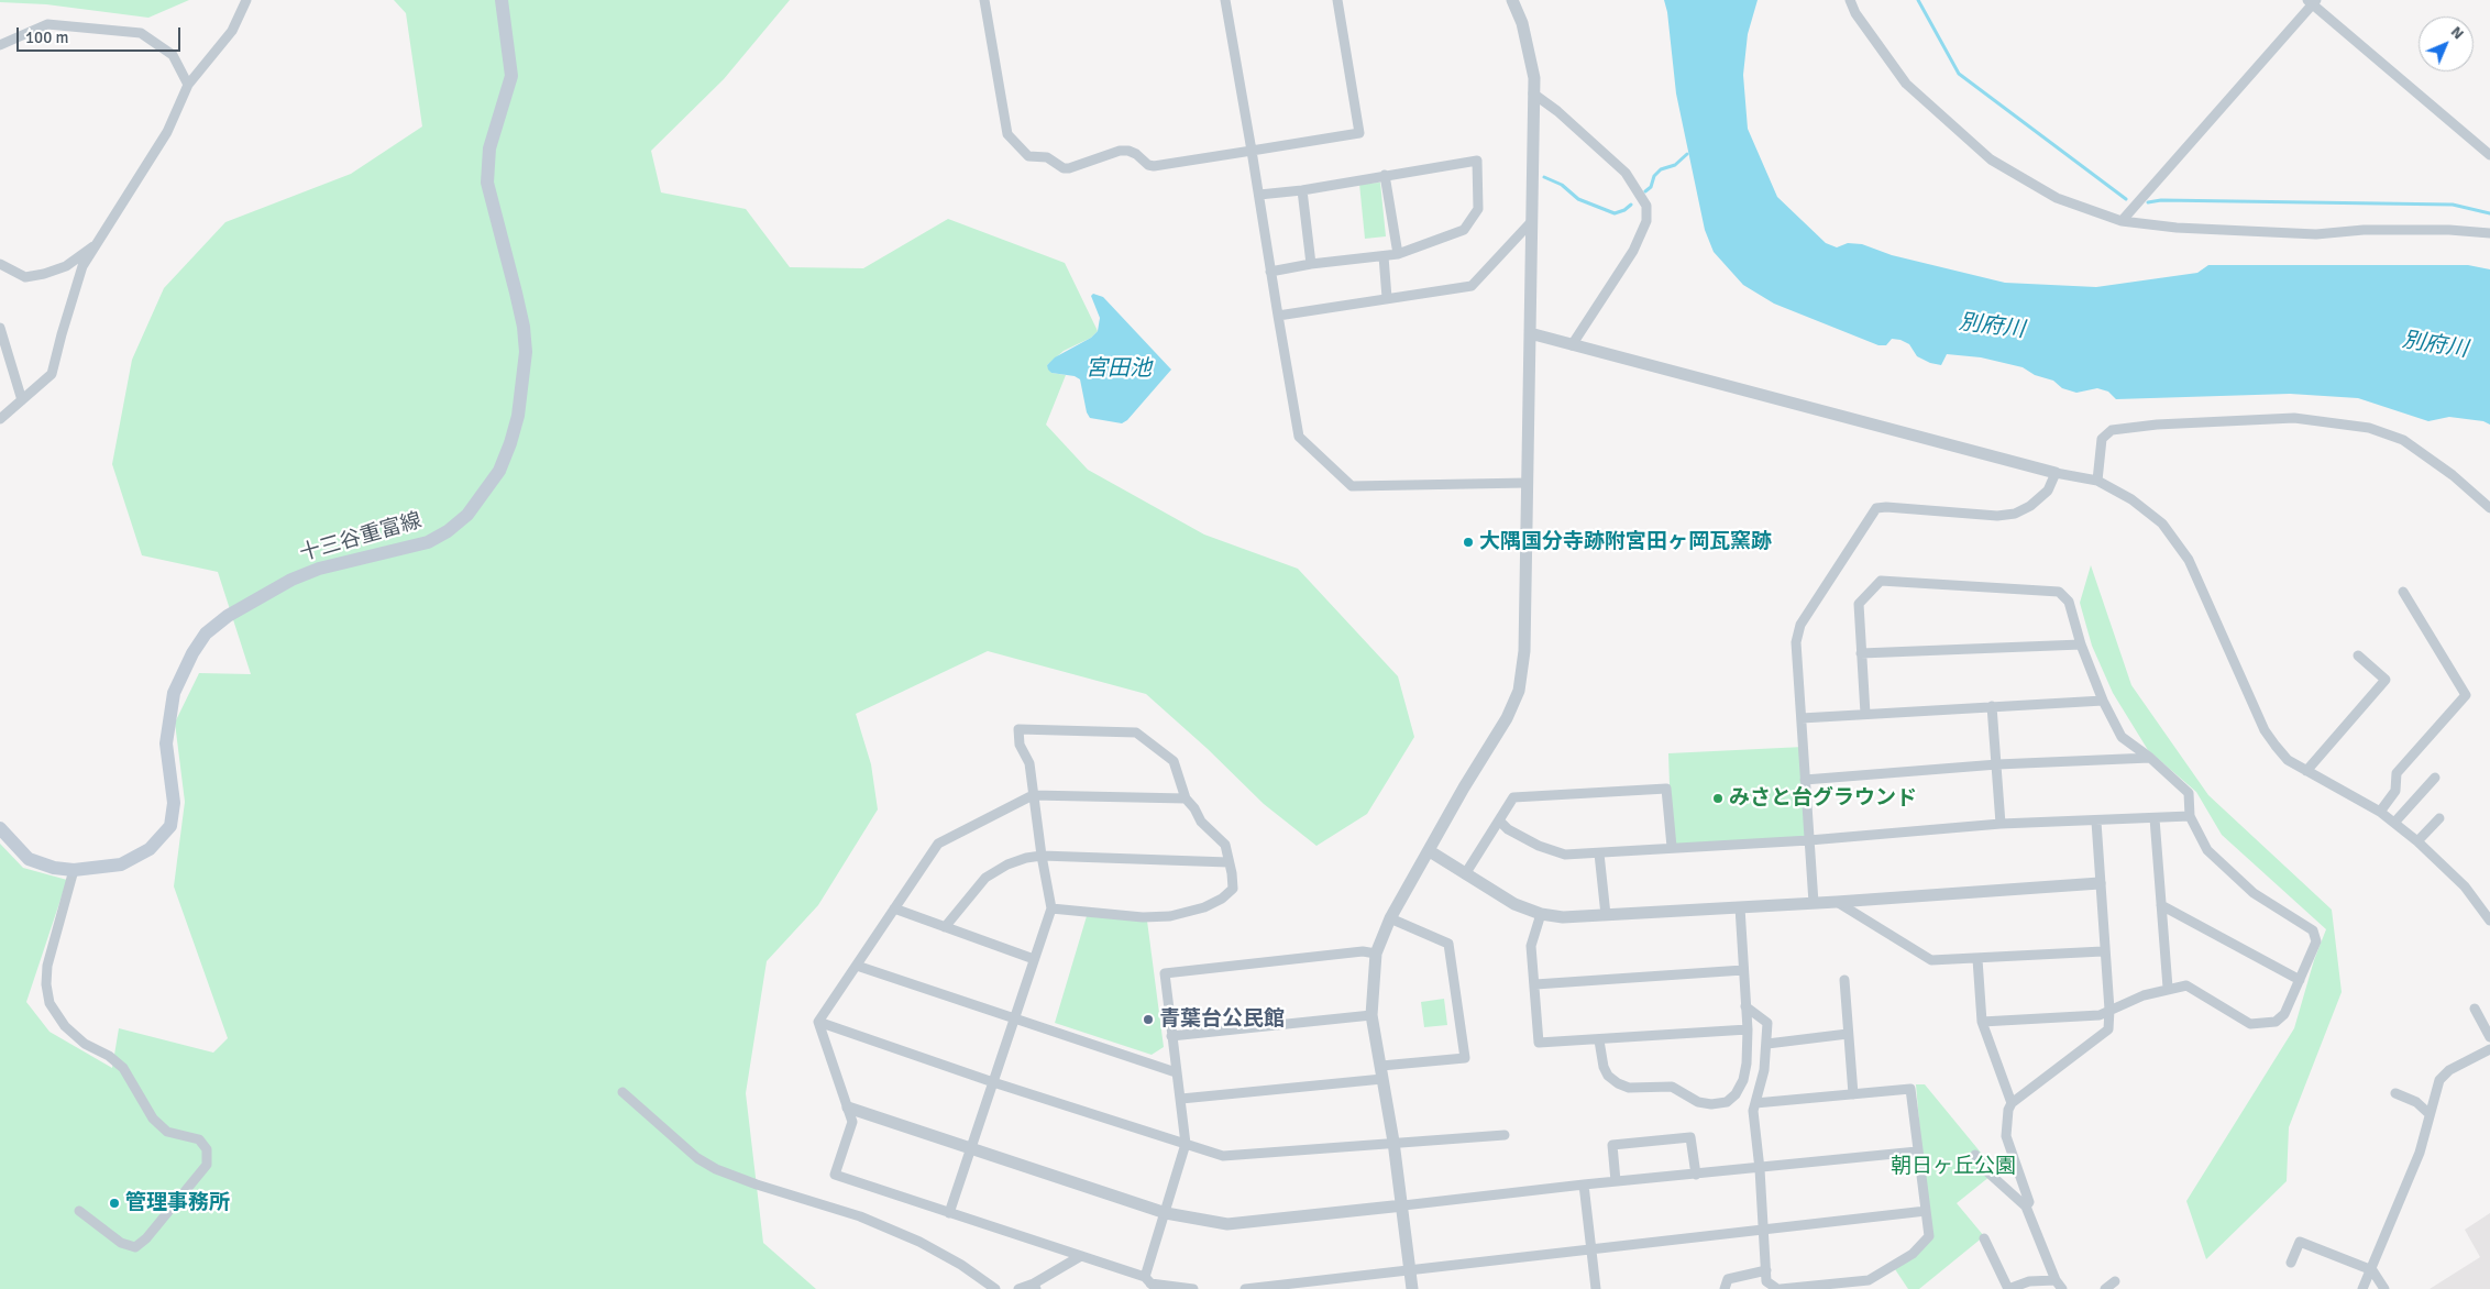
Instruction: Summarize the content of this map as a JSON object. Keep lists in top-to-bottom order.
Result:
{
  "streets": {
    "main road": ["十三谷重富線"]
  },
  "water": ["別府川", "宮田池"],
  "parks": ["朝日ヶ丘公園"],
  "places": [
    "大隅国分寺跡附宮田ヶ岡瓦窯跡",
    "みさと台グラウンド",
    "青葉台公民館",
    "管理事務所"
  ],
  "scale_bar": "100 m",
  "north": "top right"
}
